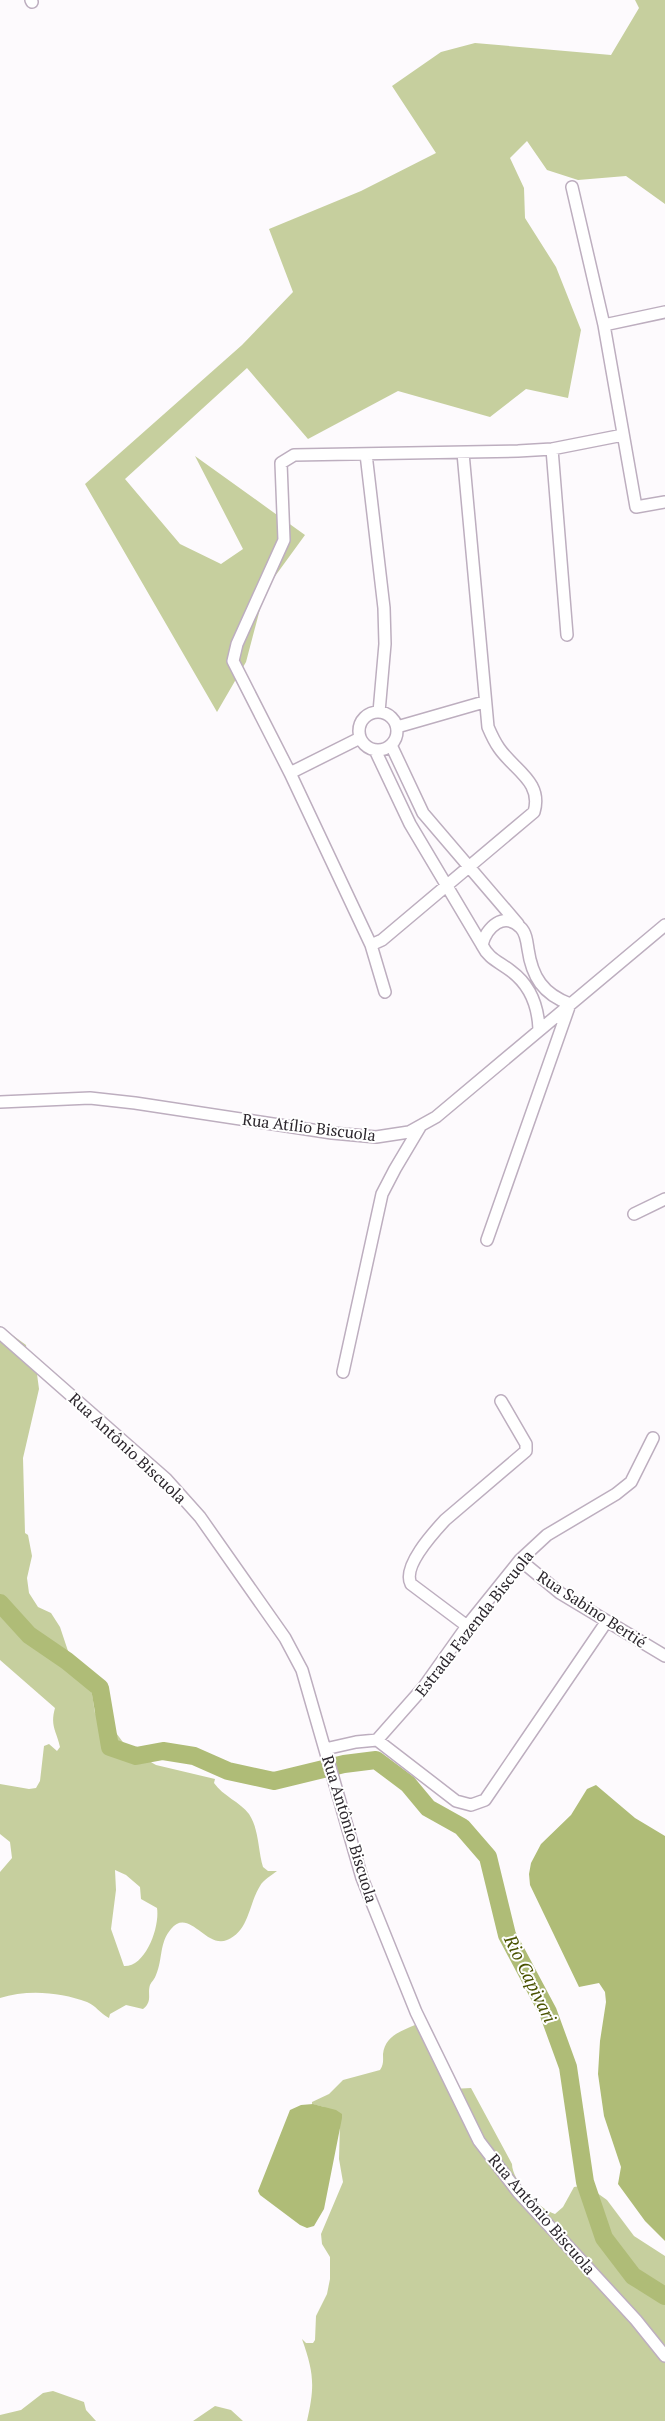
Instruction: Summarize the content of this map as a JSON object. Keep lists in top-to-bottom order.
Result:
{
  "streets": {
    "street": [
      "Rua Atílio Biscuola",
      "Rua Antônio Biscuola",
      "Rua Sabino Bertié",
      "Estrada Fazenda Biscuola"
    ]
  },
  "crossings": [
    ["Rua Sabino Bertié", "Estrada Fazenda Biscuola"]
  ],
  "water": ["Rio Capivari"]
}
